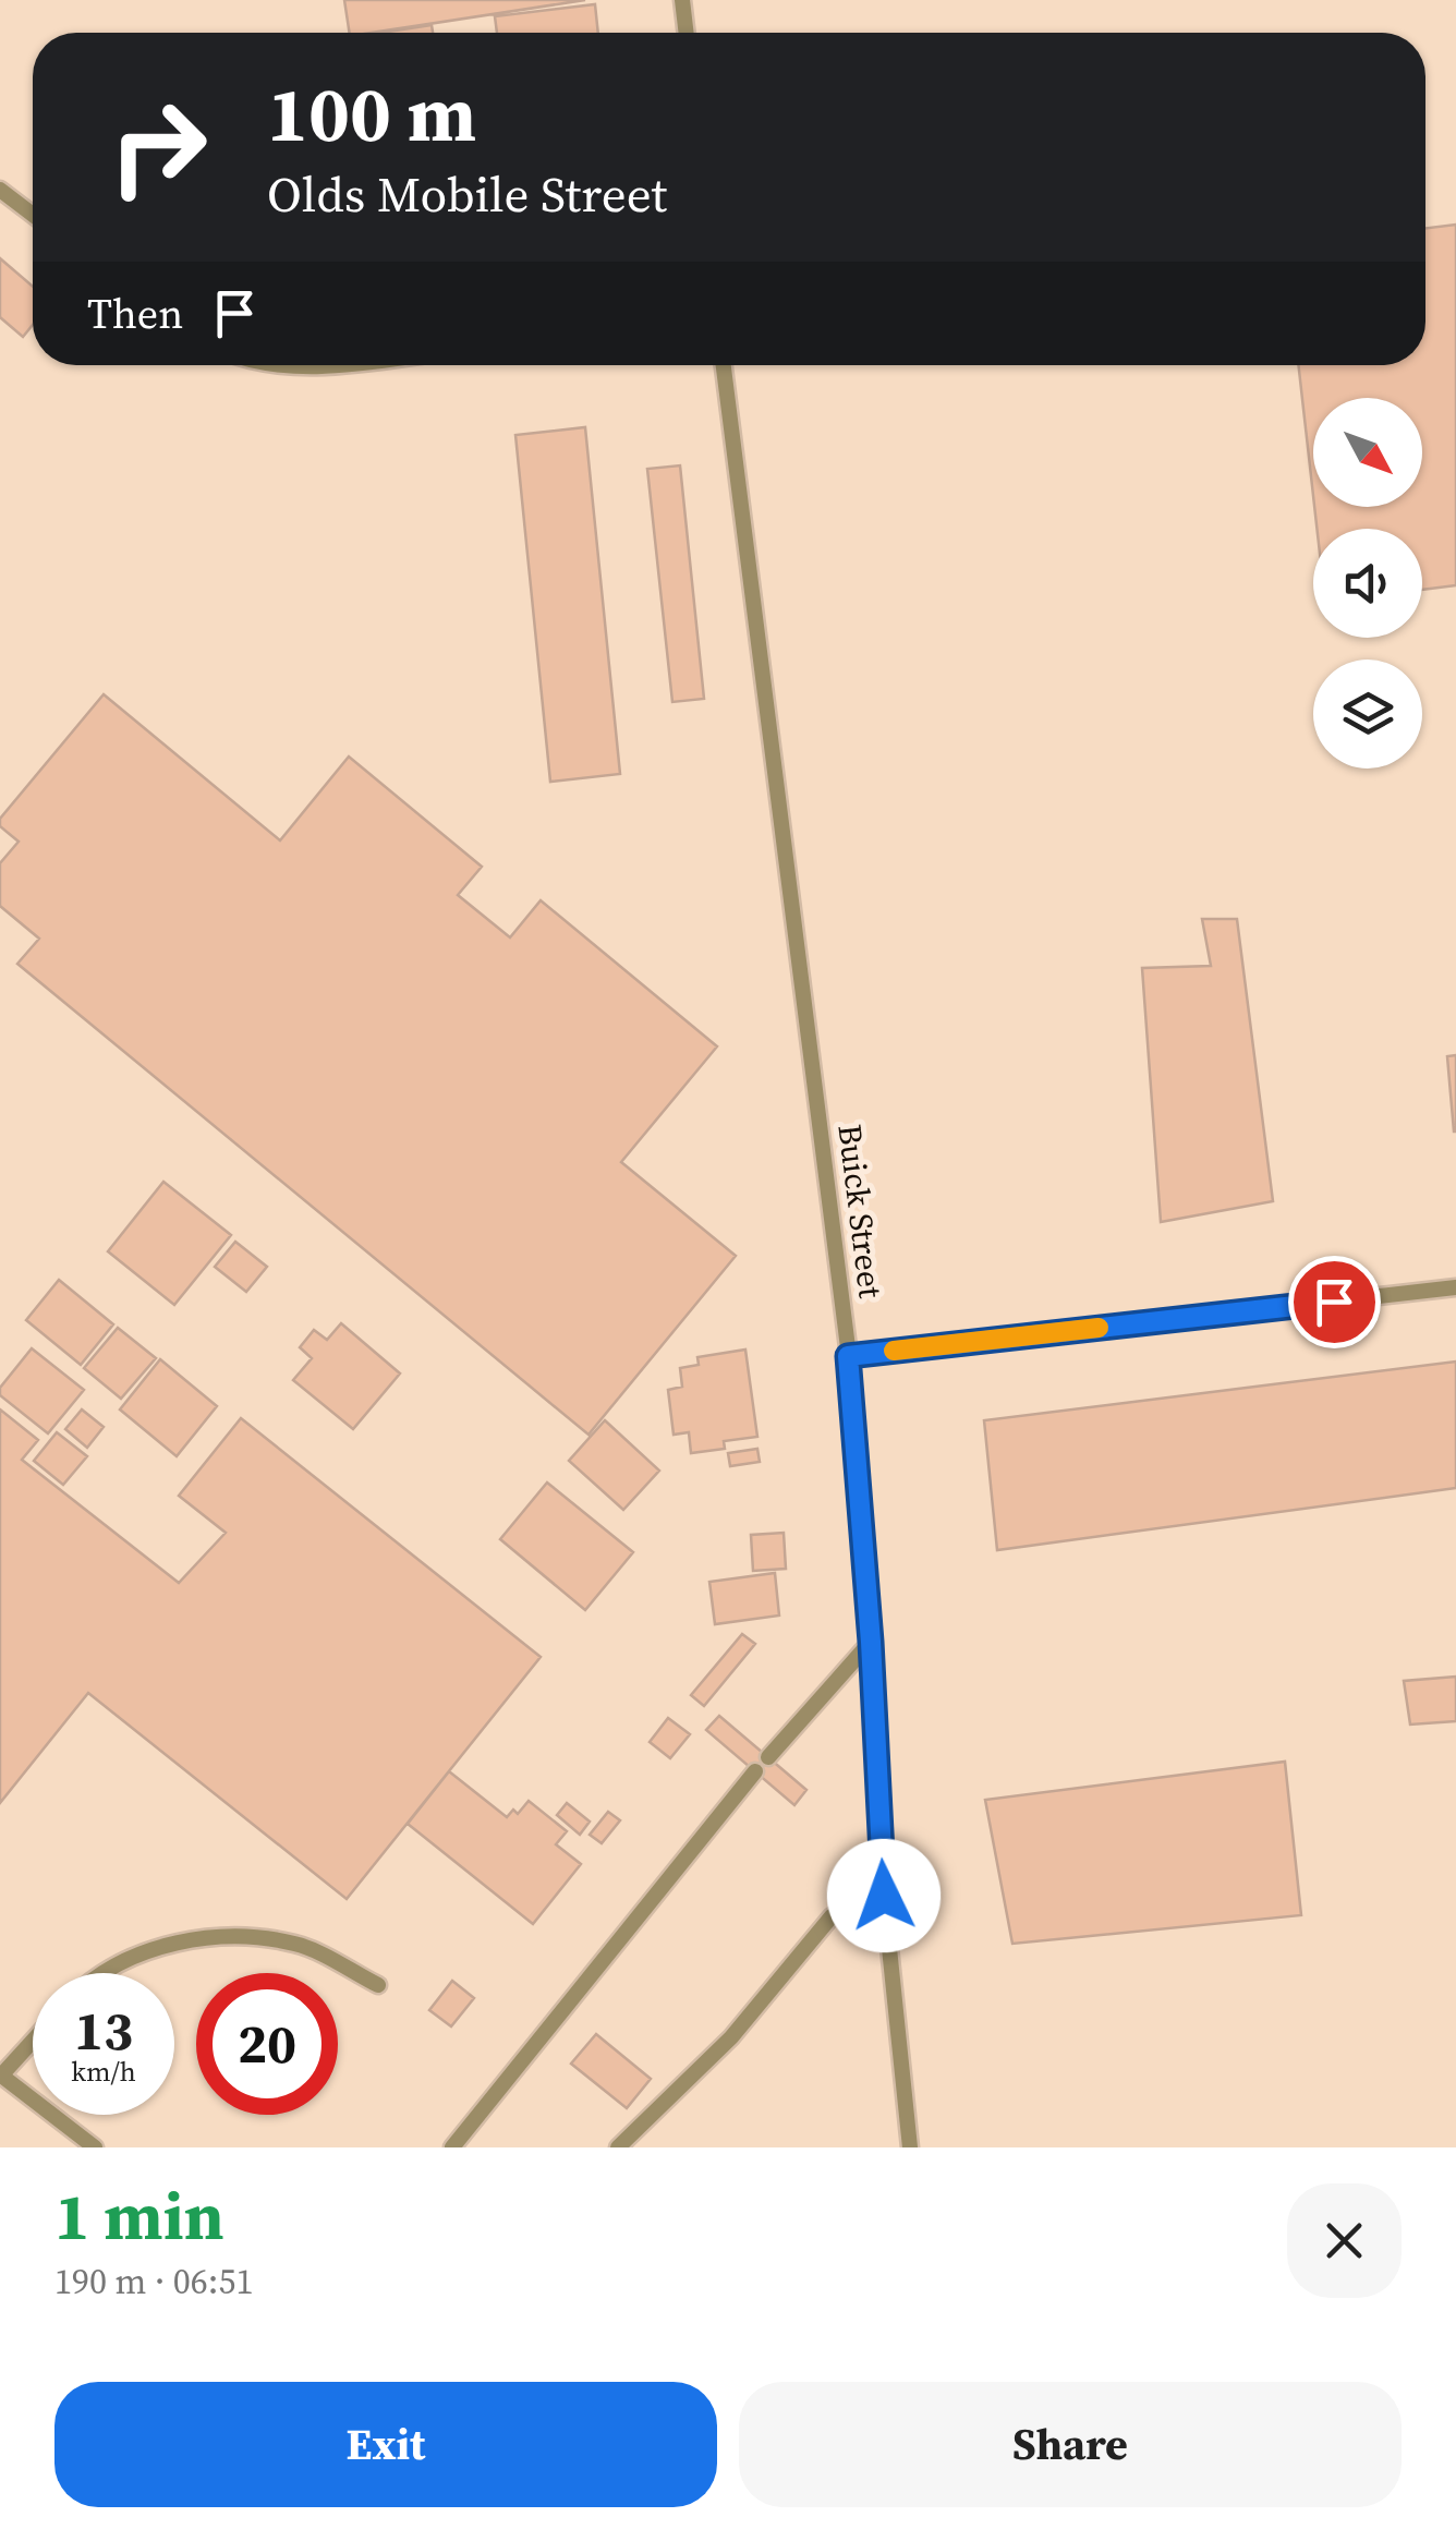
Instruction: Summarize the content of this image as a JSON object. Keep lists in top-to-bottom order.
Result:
{
  "streets": {
    "lane": ["Buick Street"]
  },
  "north": "bottom right",
  "page": {
    "turn": ["100 m", "Olds Mobile Street"],
    "then": "Then",
    "speed": "13 km/h",
    "limit": "20",
    "heading": ["1 min", "190 m · 06:51"],
    "buttons": ["Exit", "Share"]
  }
}
